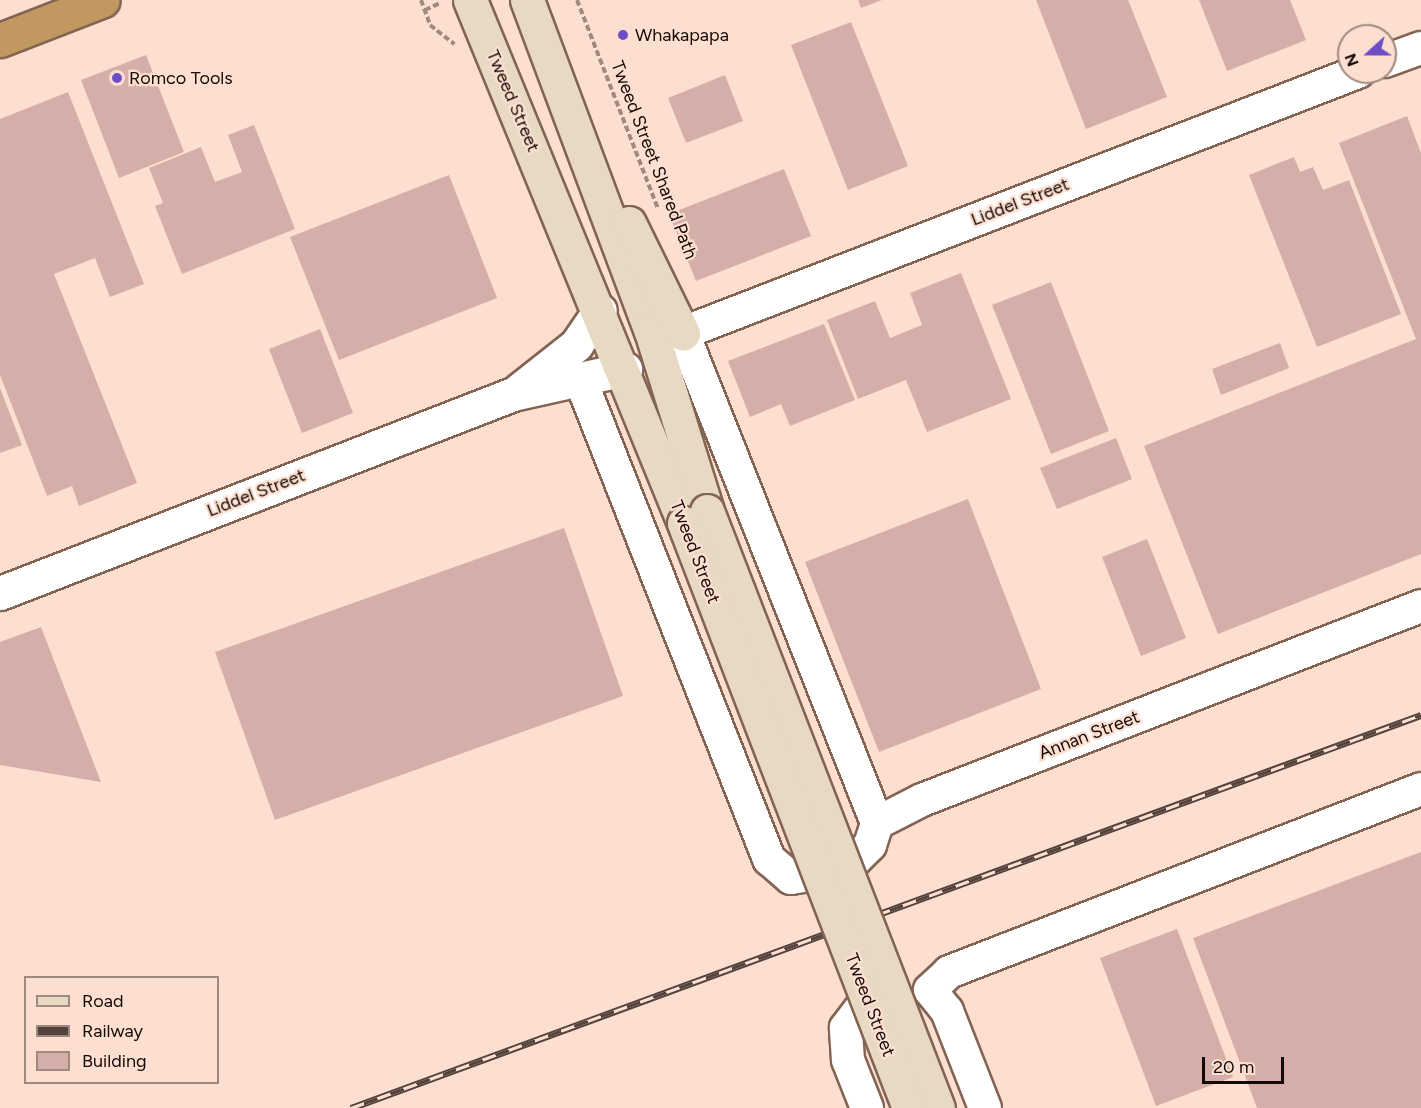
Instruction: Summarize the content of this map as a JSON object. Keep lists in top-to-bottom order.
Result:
{
  "streets": {
    "main road": ["Tweed Street"],
    "street": ["Liddel Street", "Annan Street"],
    "path": ["Tweed Street Shared Path"]
  },
  "crossings": [
    ["Tweed Street", "Liddel Street"]
  ],
  "places": ["Whakapapa", "Romco Tools"],
  "legend": ["Road", "Railway", "Building"],
  "scale_bar": "20 m",
  "north": "left"
}
